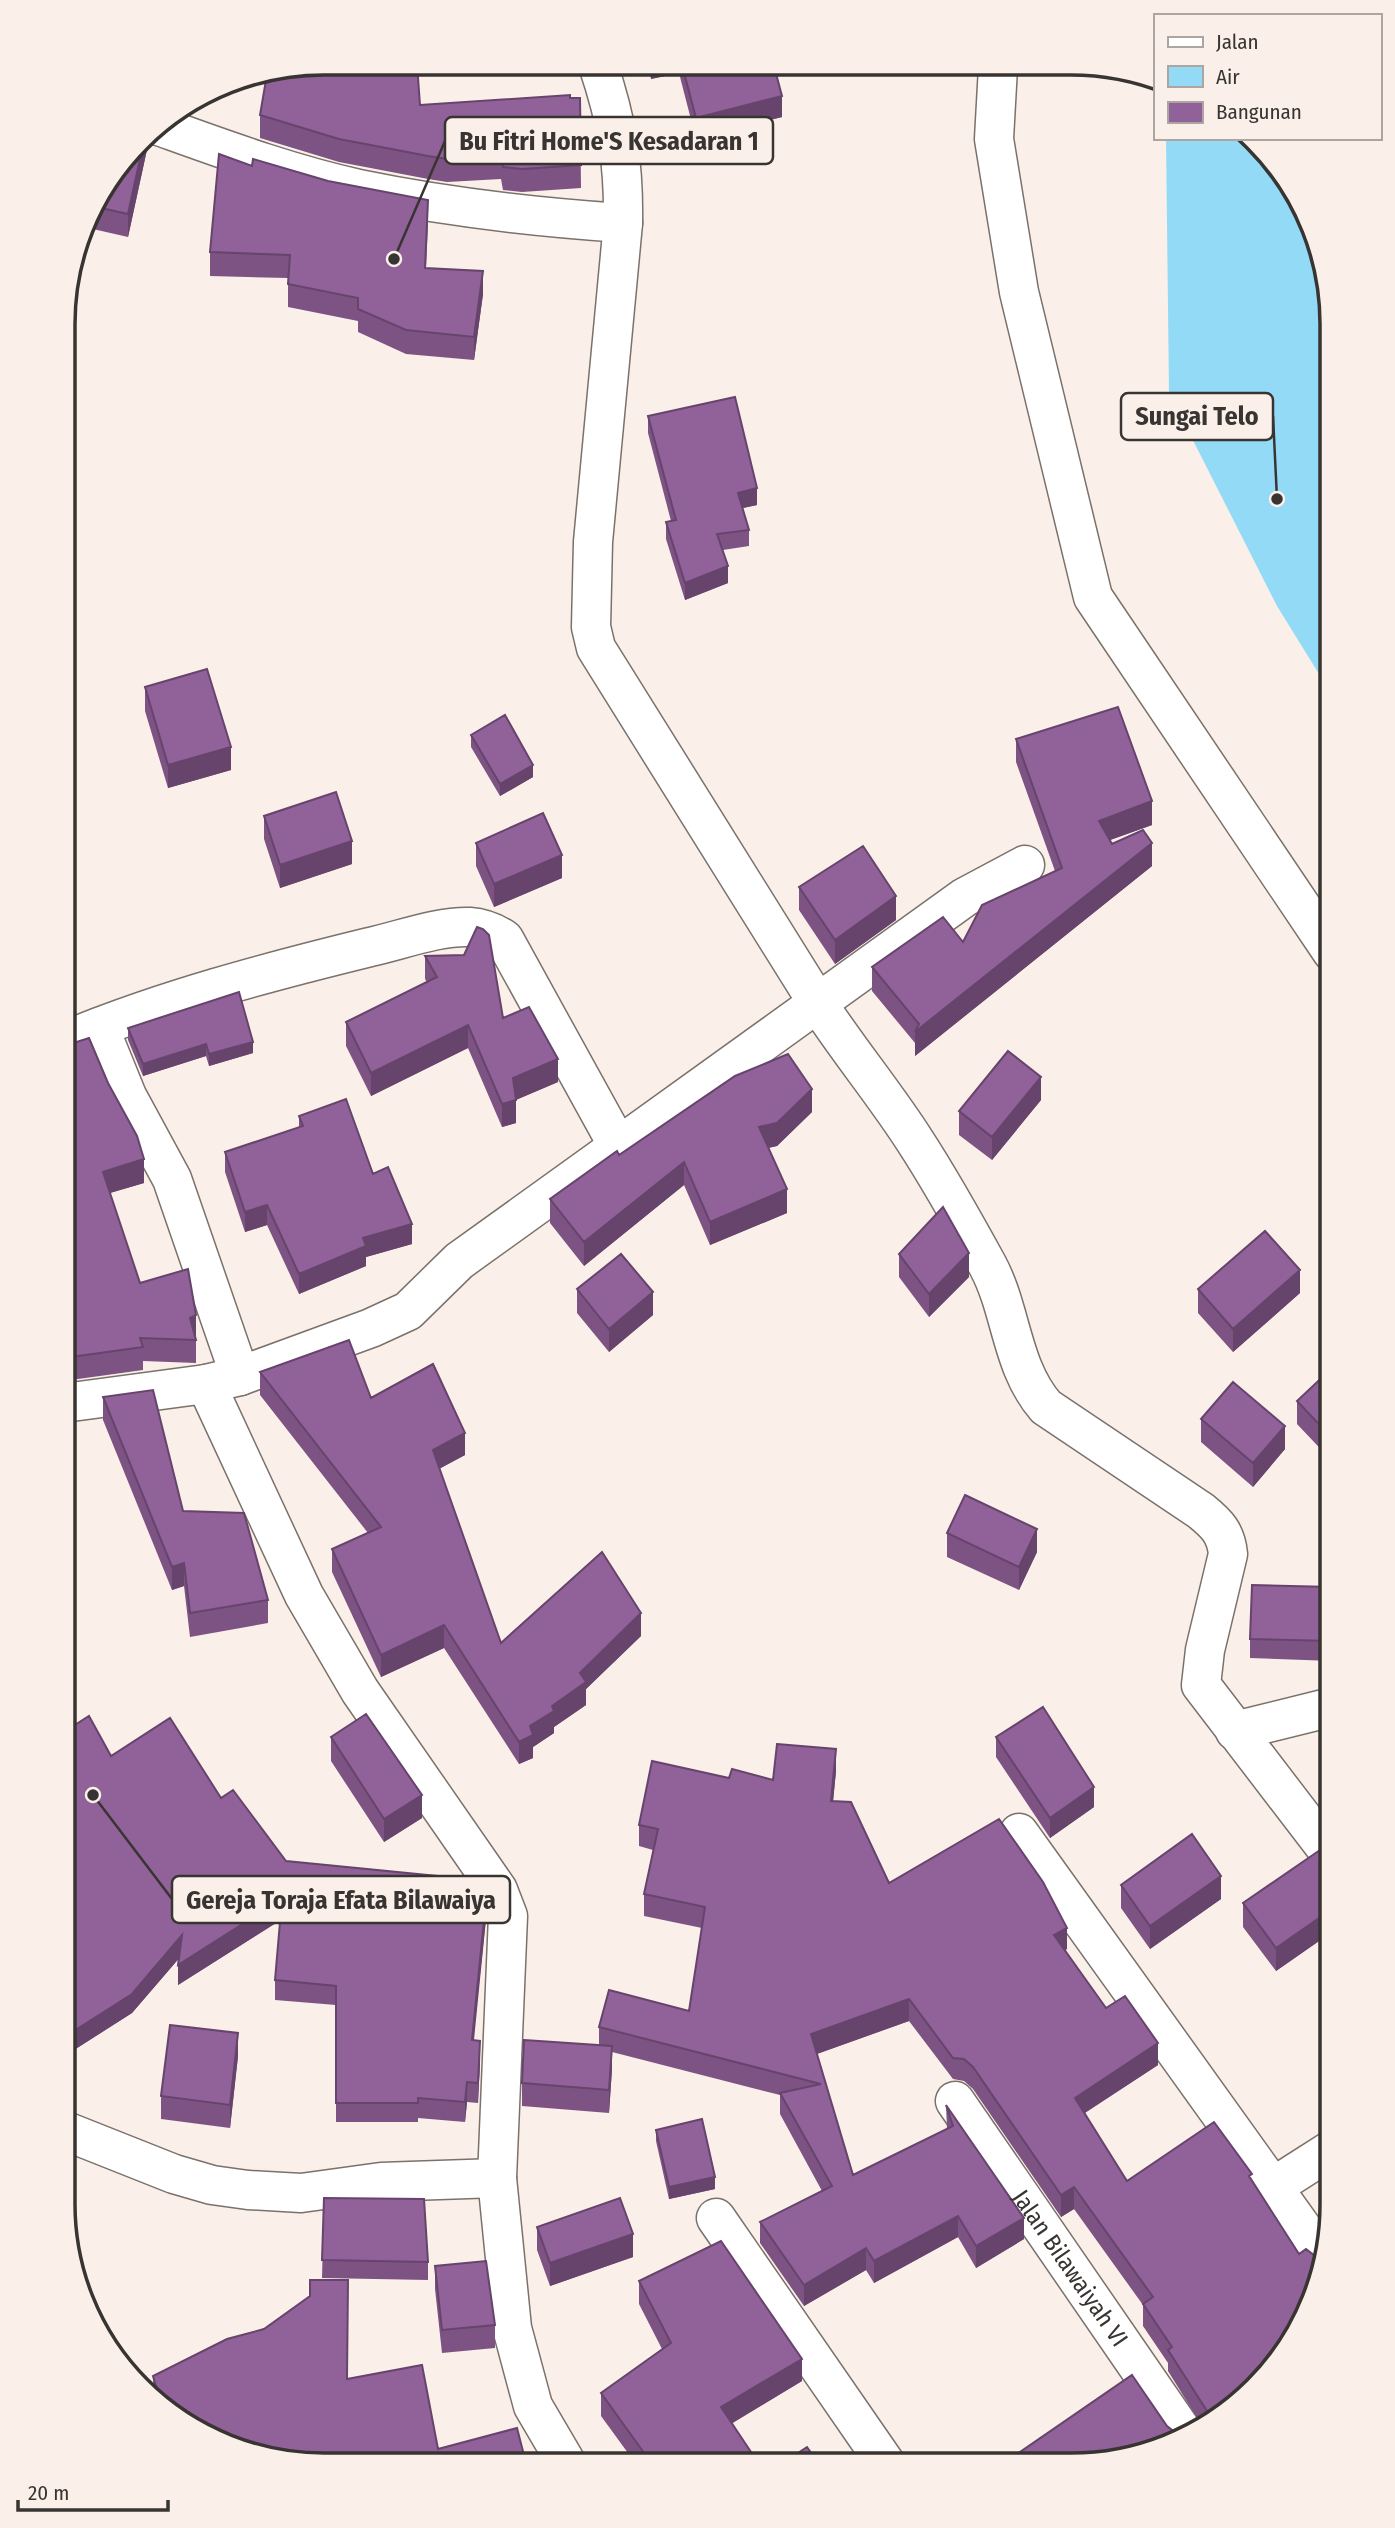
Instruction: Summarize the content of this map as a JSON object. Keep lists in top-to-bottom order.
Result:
{
  "streets": {
    "street": ["Jalan Bilawaiyah VI"]
  },
  "places": ["Bu Fitri Home'S Kesadaran 1", "Sungai Telo", "Gereja Toraja Efata Bilawaiya"],
  "legend": ["Jalan", "Air", "Bangunan"],
  "scale_bar": "20 m"
}
